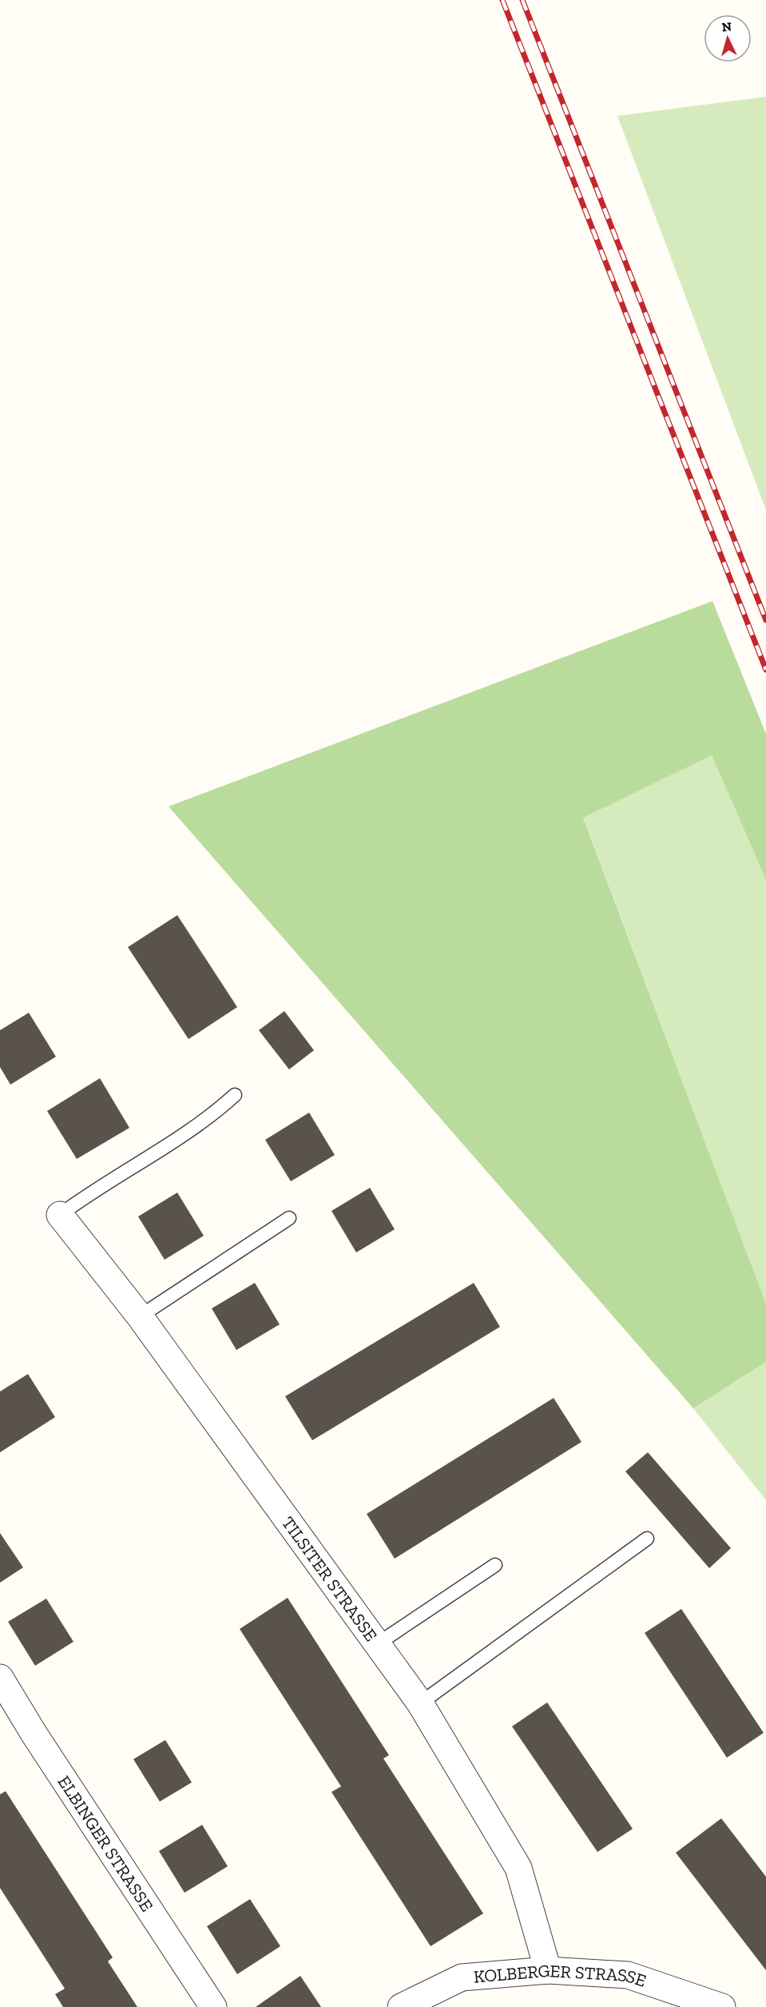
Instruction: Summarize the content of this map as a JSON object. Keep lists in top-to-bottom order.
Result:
{
  "streets": {
    "street": ["TILSITER STRASSE", "ELBINGER STRASSE", "KOLBERGER STRASSE"]
  },
  "crossings": [
    ["TILSITER STRASSE", "KOLBERGER STRASSE"]
  ],
  "north": "top"
}
